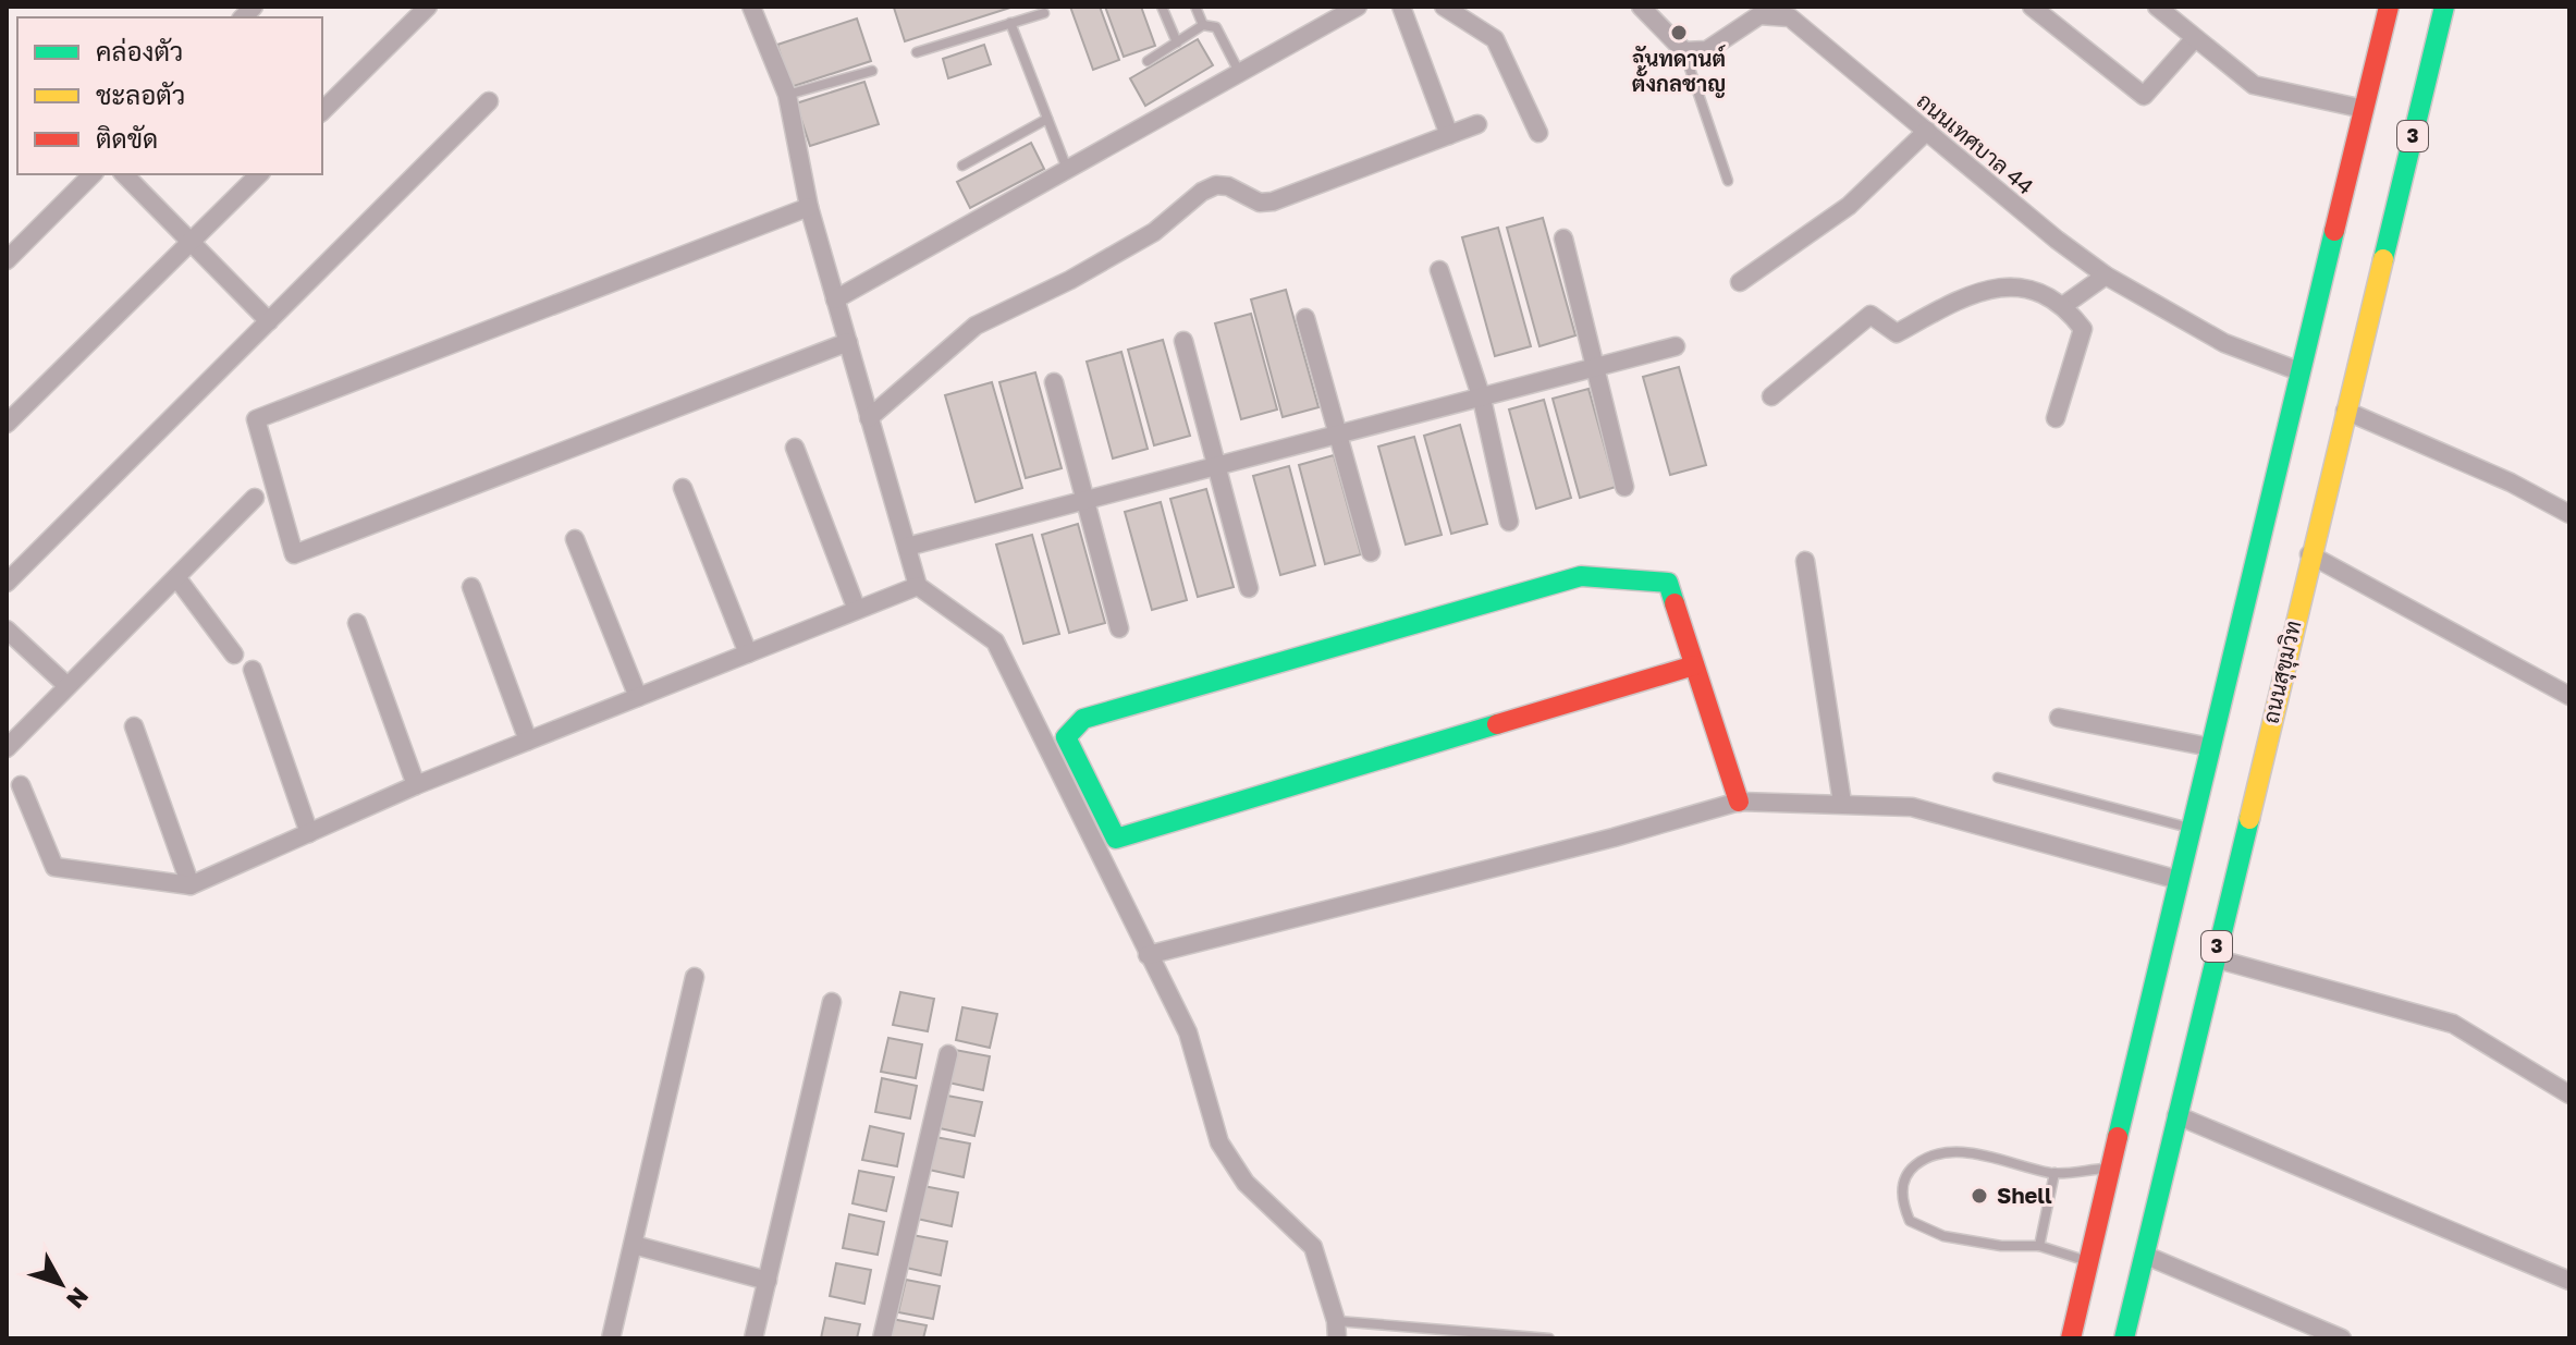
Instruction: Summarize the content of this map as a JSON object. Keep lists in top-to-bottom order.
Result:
{
  "streets": {
    "main road": ["3", "ถนนสุขุมวิท"],
    "street": ["ถนนเทศบาล 44"]
  },
  "places": ["จันทดานต์ ตั้งกลชาญ", "Shell"],
  "legend": ["คล่องตัว", "ชะลอตัว", "ติดขัด"],
  "north": "bottom right"
}
